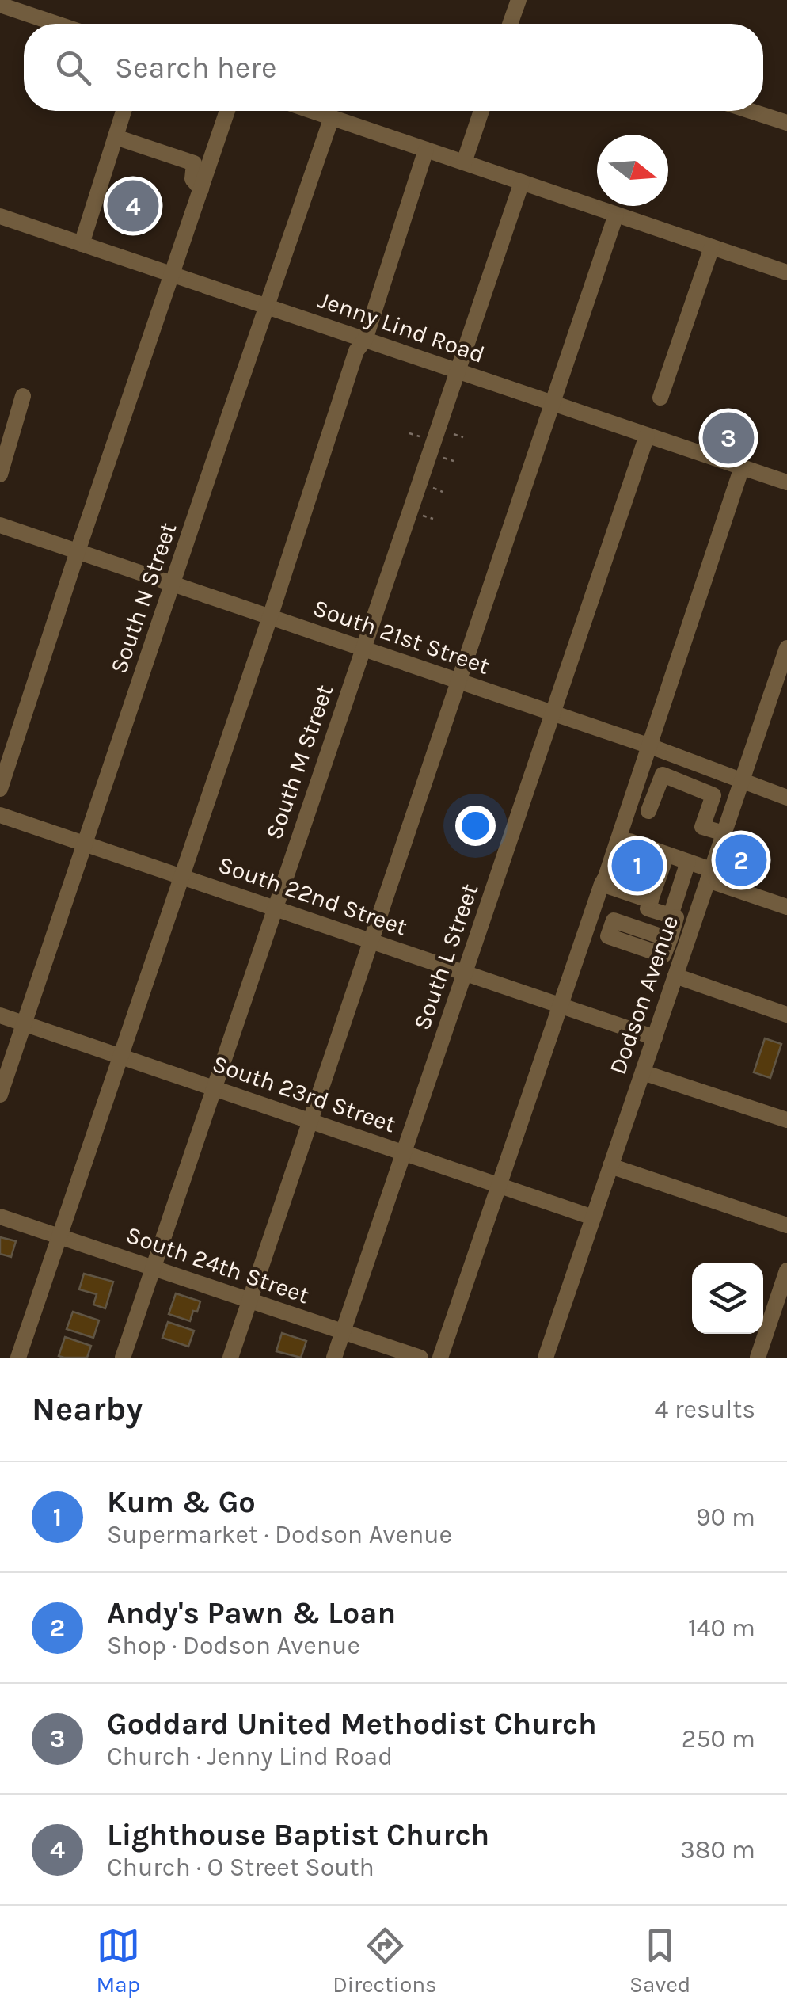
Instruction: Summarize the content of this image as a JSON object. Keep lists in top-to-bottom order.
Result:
{
  "streets": {
    "street": [
      "Jenny Lind Road",
      "South N Street",
      "South 21st Street",
      "South M Street",
      "South 22nd Street",
      "South L Street",
      "Dodson Avenue",
      "South 23rd Street",
      "South 24th Street"
    ]
  },
  "crossings": [
    ["Jenny Lind Road", "South N Street"],
    ["Jenny Lind Road", "South M Street"],
    ["Jenny Lind Road", "South L Street"],
    ["South N Street", "South 21st Street"],
    ["South N Street", "South 22nd Street"],
    ["South N Street", "South 23rd Street"],
    ["South 21st Street", "South M Street"],
    ["South 21st Street", "South L Street"],
    ["South 21st Street", "Dodson Avenue"],
    ["South M Street", "South 22nd Street"],
    ["South M Street", "South 23rd Street"],
    ["South M Street", "South 24th Street"],
    ["South 22nd Street", "South L Street"],
    ["South 22nd Street", "Dodson Avenue"],
    ["South L Street", "South 23rd Street"],
    ["South L Street", "South 24th Street"],
    ["Dodson Avenue", "South 23rd Street"]
  ],
  "north": "right",
  "page": {
    "search": "Search here",
    "pins": [
      "4",
      "3",
      "2",
      "1"
    ],
    "heading": ["Nearby", "4 results"],
    "list": [
      {
        "mark": "1",
        "name": "Kum & Go",
        "note": "Supermarket · Dodson Avenue",
        "value": "90 m"
      },
      {
        "mark": "2",
        "name": "Andy's Pawn & Loan",
        "note": "Shop · Dodson Avenue",
        "value": "140 m"
      },
      {
        "mark": "3",
        "name": "Goddard United Methodist Church",
        "note": "Church · Jenny Lind Road",
        "value": "250 m"
      },
      {
        "mark": "4",
        "name": "Lighthouse Baptist Church",
        "note": "Church · O Street South",
        "value": "380 m"
      }
    ],
    "nav": ["Map", "Directions", "Saved"]
  }
}
